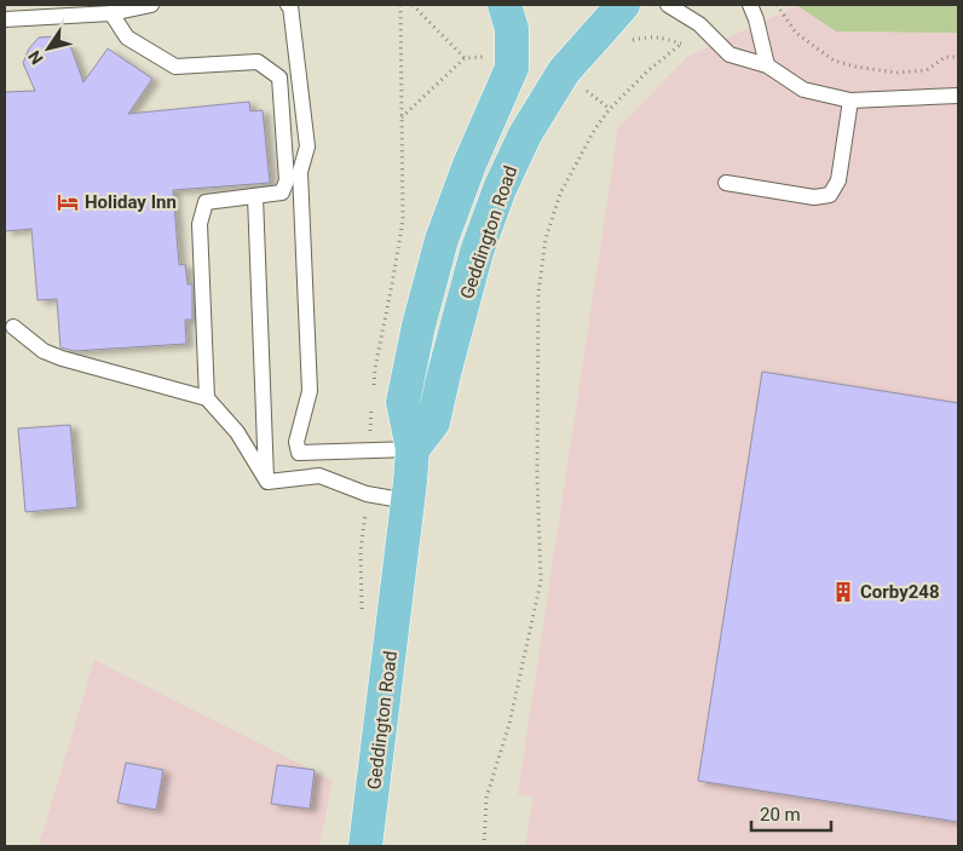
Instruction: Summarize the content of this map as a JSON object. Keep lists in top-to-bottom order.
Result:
{
  "streets": {
    "main road": ["Geddington Road"]
  },
  "places": {
    "hotel": ["Holiday Inn"],
    "building": ["Corby248"]
  },
  "scale_bar": "20 m",
  "north": "bottom left"
}
